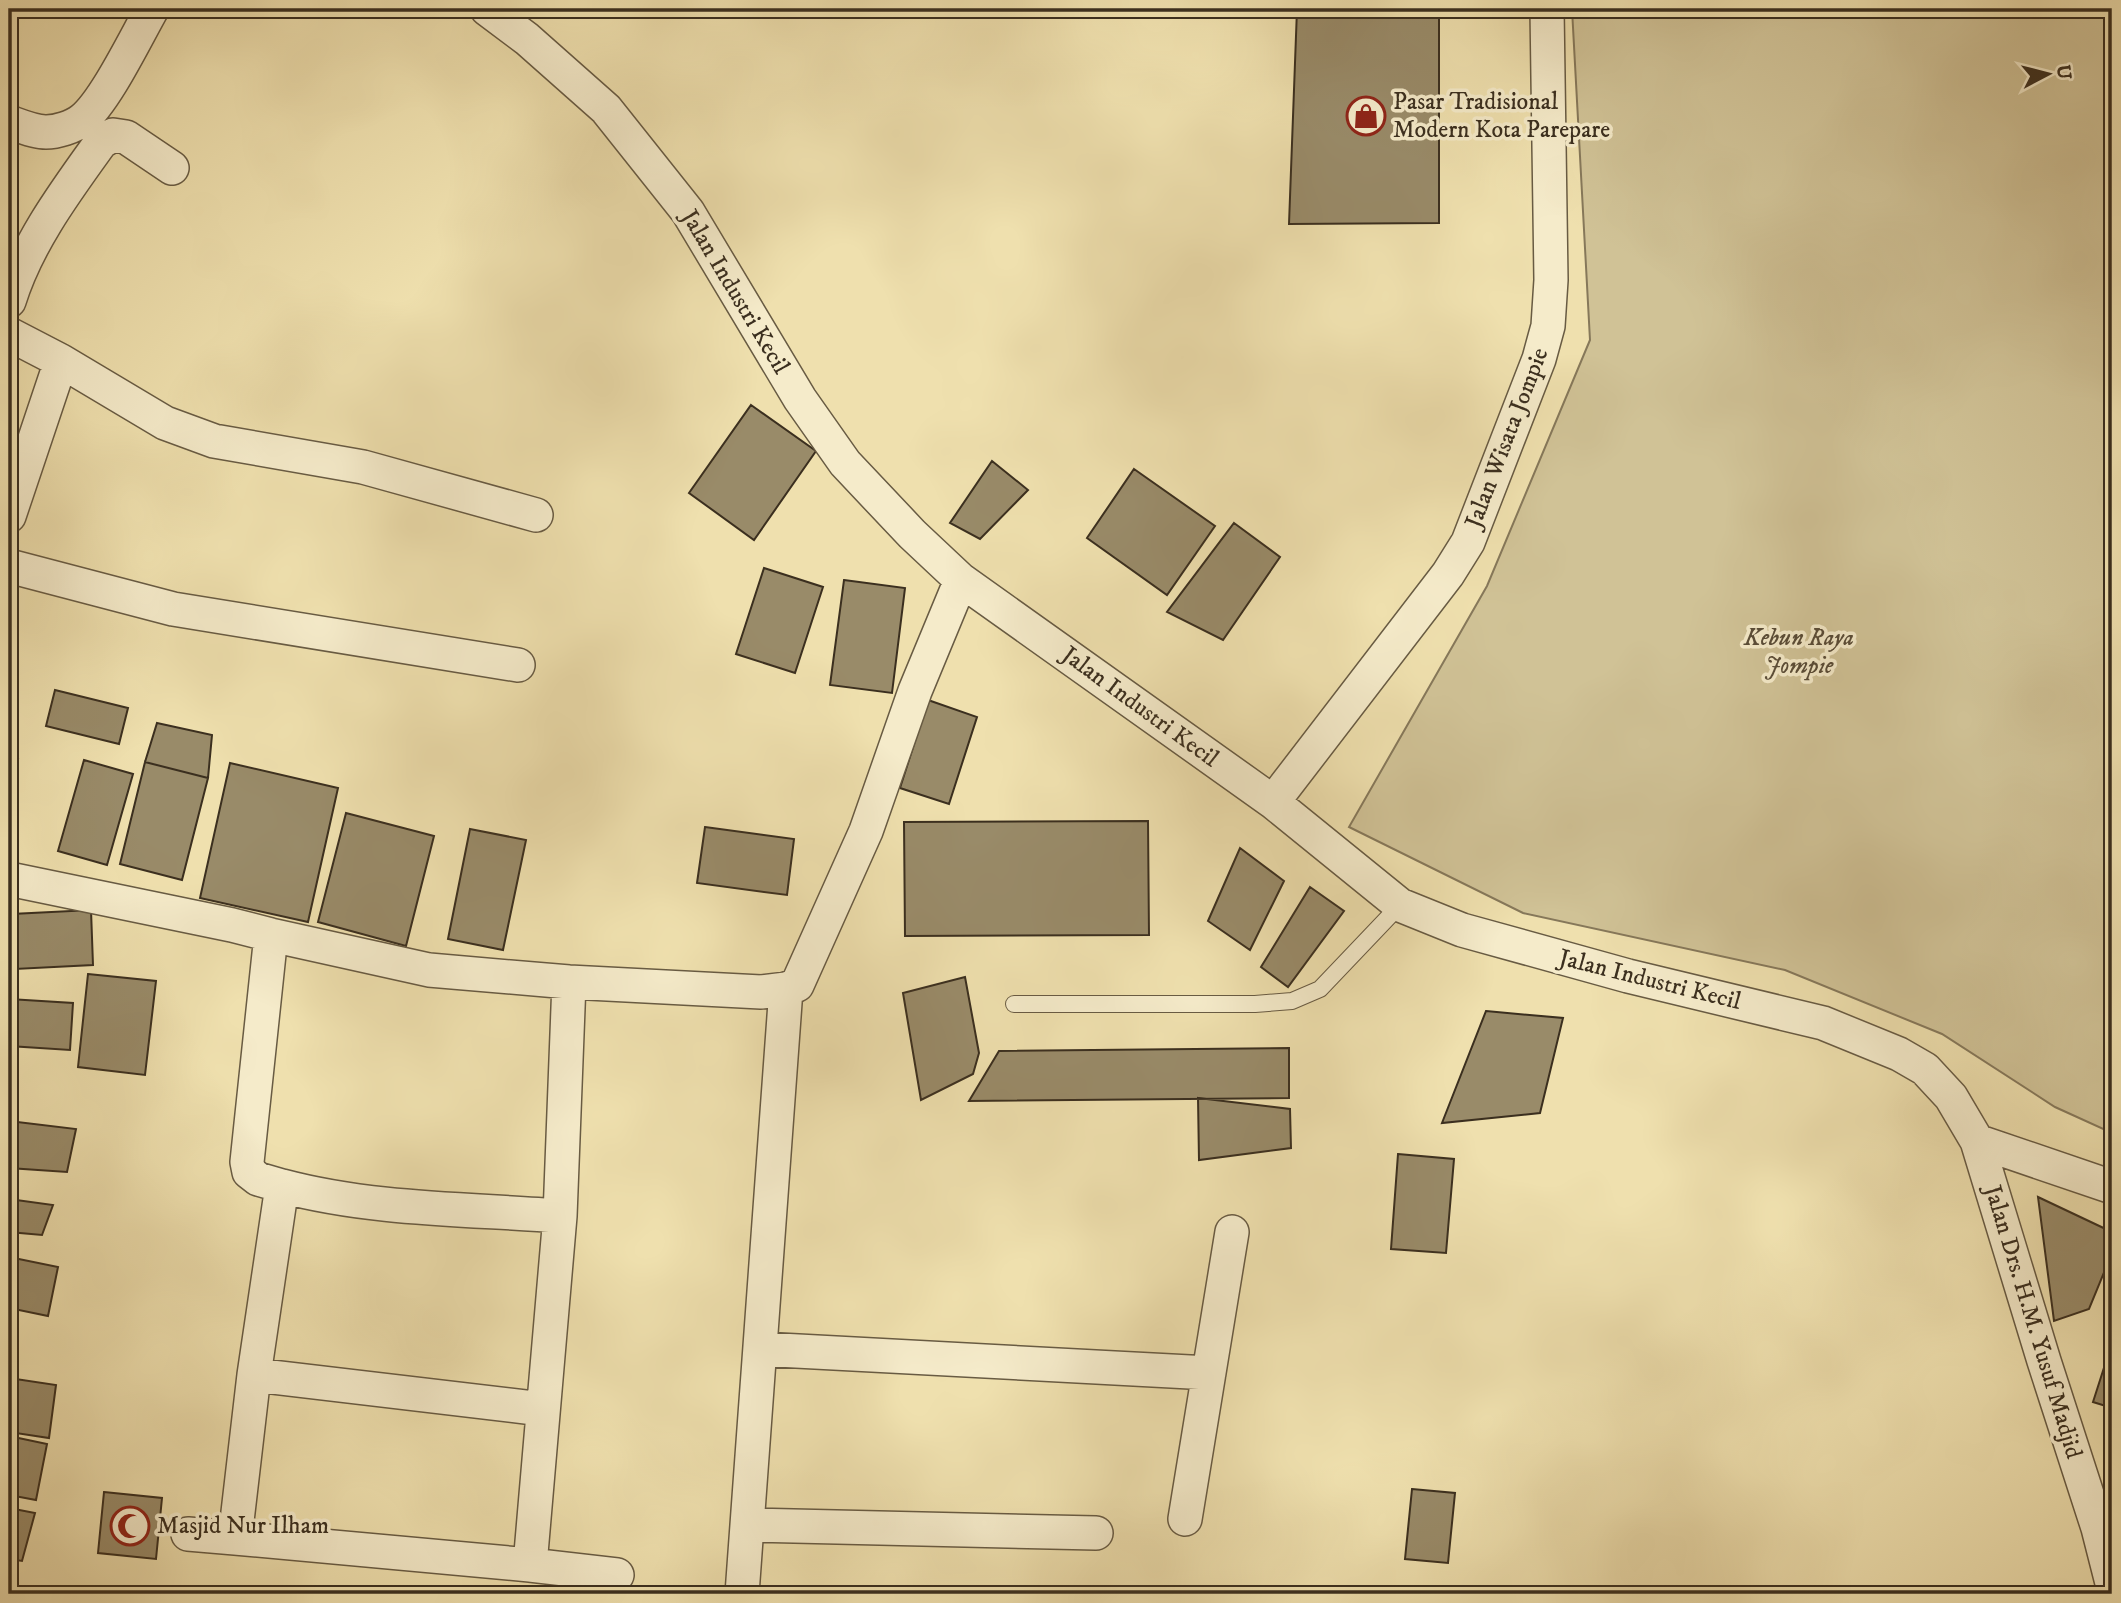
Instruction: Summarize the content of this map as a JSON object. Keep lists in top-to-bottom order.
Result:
{
  "streets": {
    "street": ["Jalan Industri Kecil", "Jalan Wisata Jompie", "Jalan Drs. H.M. Yusuf Madjid"]
  },
  "crossings": [
    ["Jalan Industri Kecil", "Jalan Wisata Jompie"],
    ["Jalan Industri Kecil", "Jalan Drs. H.M. Yusuf Madjid"]
  ],
  "parks": ["Kebun Raya Jompie"],
  "places": {
    "shop": ["Pasar Tradisional Modern Kota Parepare"],
    "mosque": ["Masjid Nur Ilham"]
  },
  "north": "right"
}
